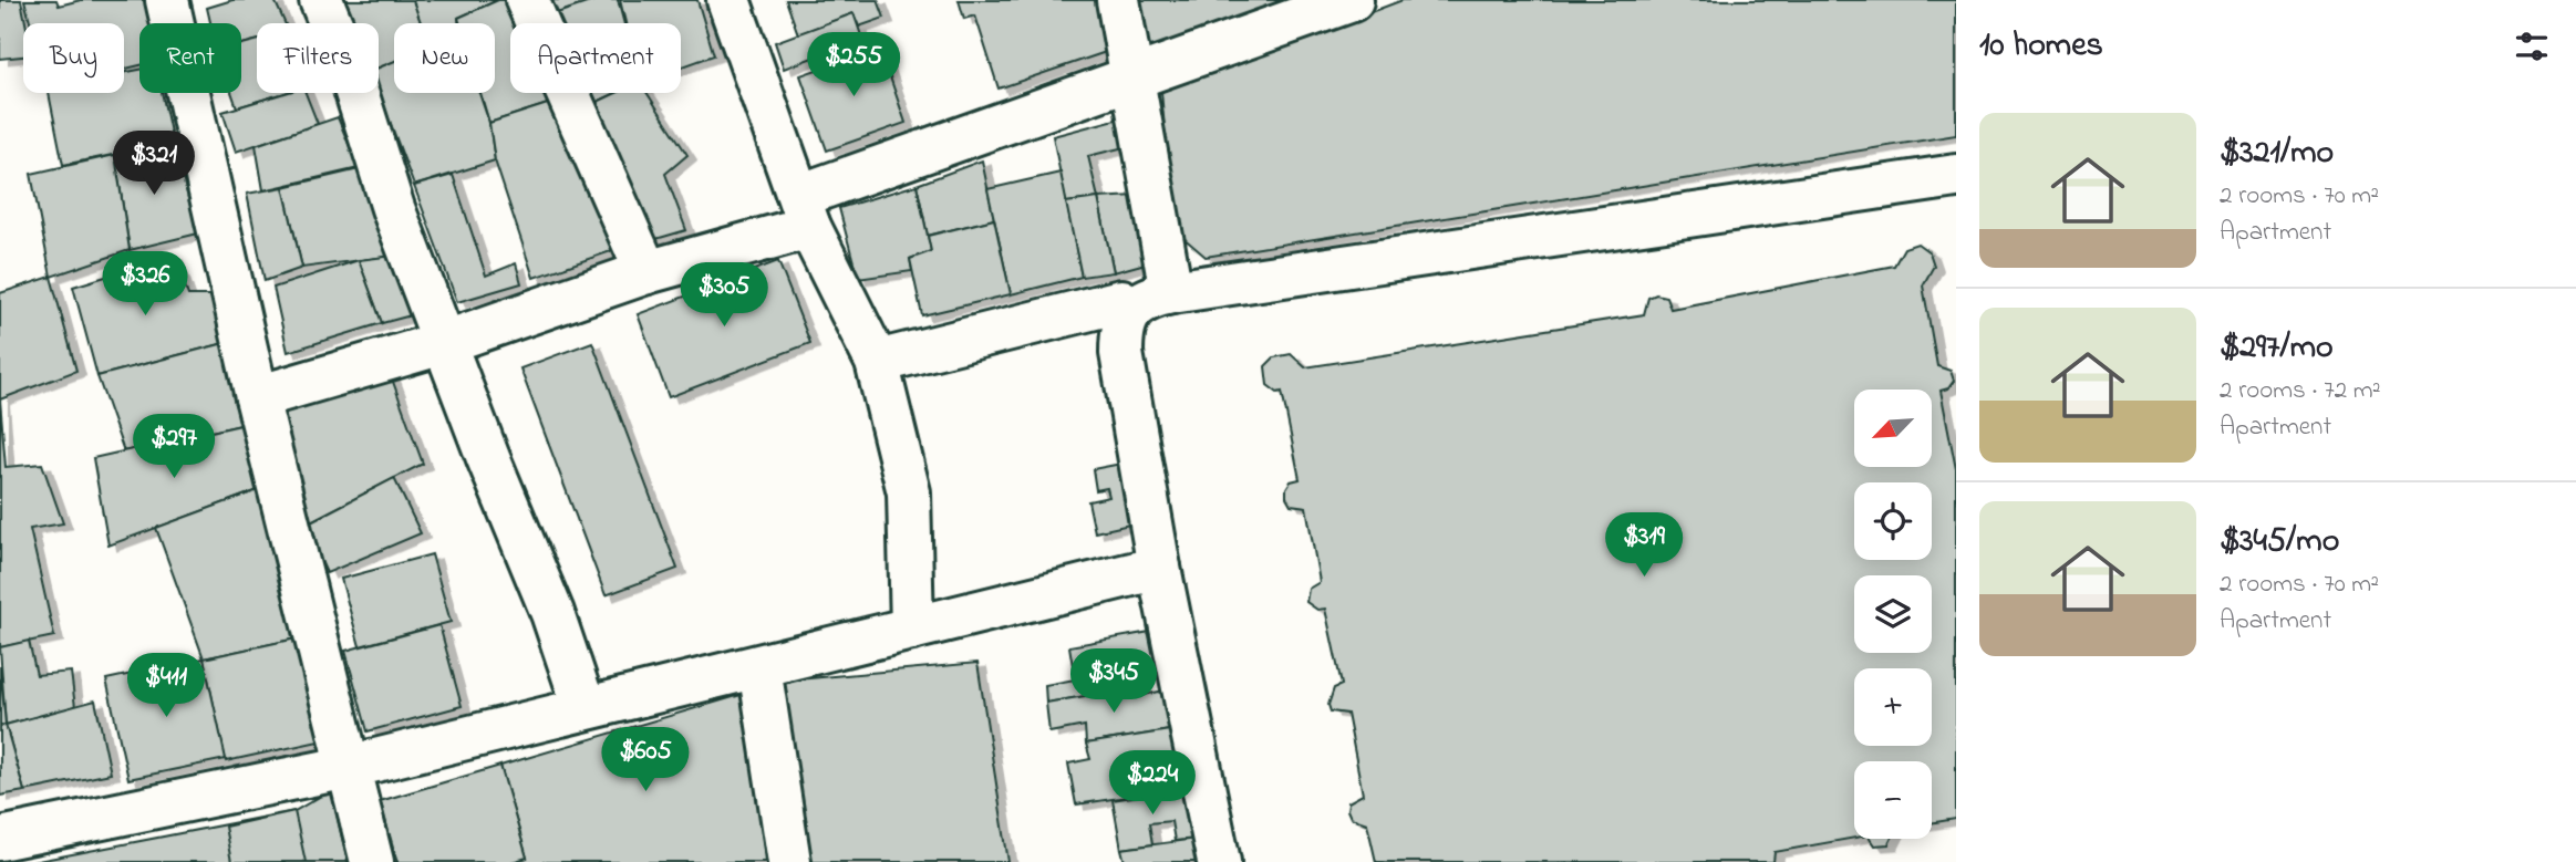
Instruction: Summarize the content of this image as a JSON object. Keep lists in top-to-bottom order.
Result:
{
  "north": "bottom left",
  "page": {
    "heading": "10 homes",
    "chip": [
      "Buy",
      "Rent",
      "Filters",
      "New",
      "Apartment"
    ],
    "price": [
      "$255",
      "$321",
      "$326",
      "$305",
      "$297",
      "$319",
      "$345",
      "$411",
      "$605",
      "$224"
    ],
    "list": [
      {
        "name": "$321/mo",
        "note": "2 rooms · 70 m² · Apartment"
      },
      {
        "name": "$297/mo",
        "note": "2 rooms · 72 m² · Apartment"
      },
      {
        "name": "$345/mo",
        "note": "2 rooms · 70 m² · Apartment"
      }
    ],
    "map_buttons": ["+", "−"]
  }
}
